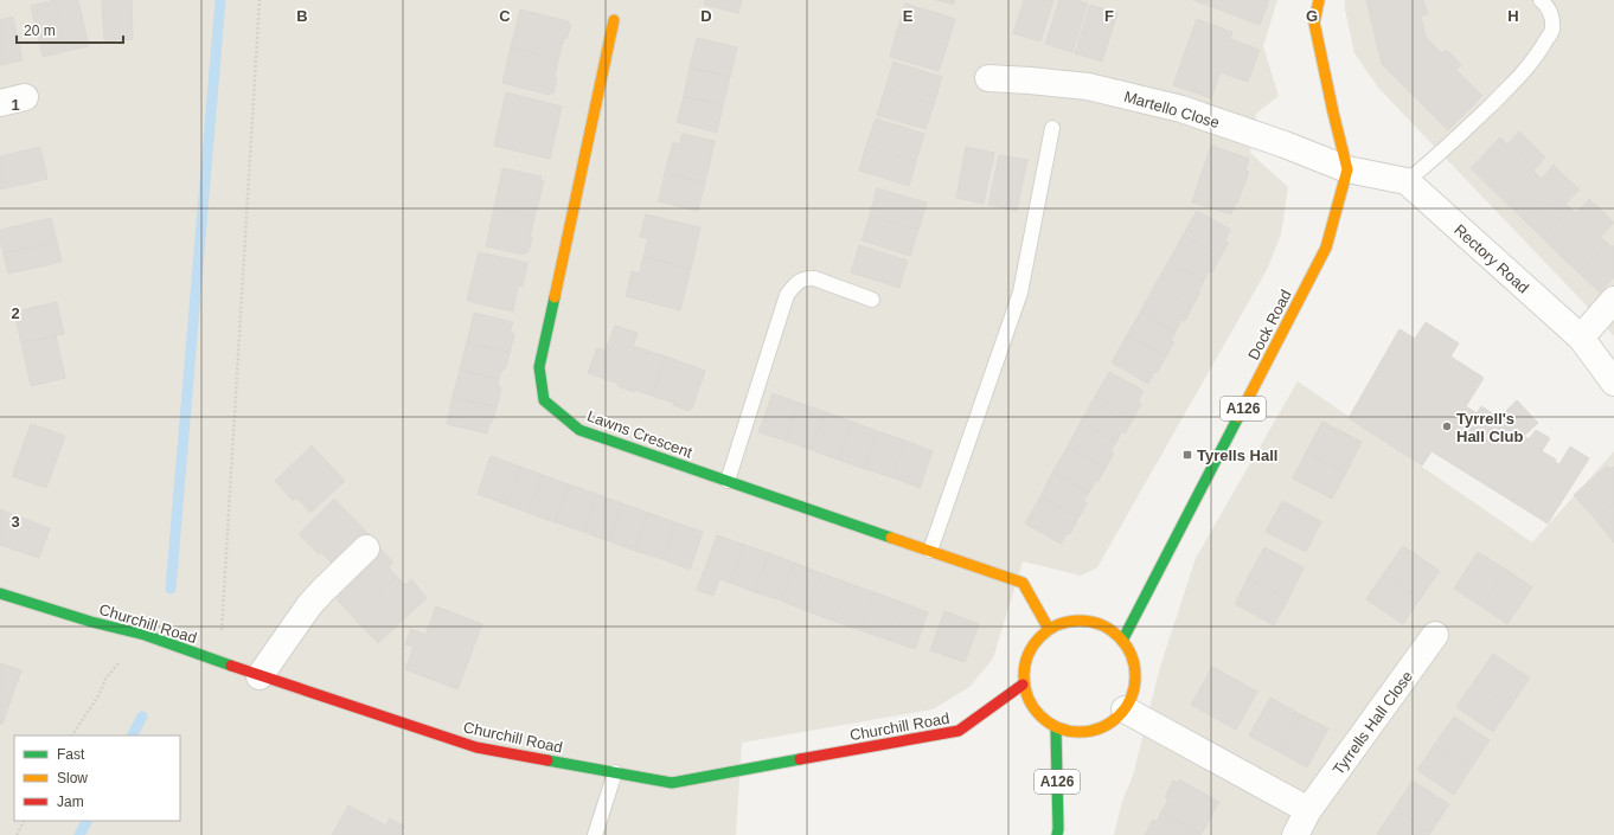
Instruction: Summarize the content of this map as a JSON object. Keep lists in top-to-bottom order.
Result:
{
  "streets": {
    "street": [
      "Martello Close",
      "Rectory Road",
      "Dock Road",
      "A126",
      "Lawns Crescent",
      "Churchill Road",
      "Tyrrells Hall Close"
    ]
  },
  "crossings": [
    ["Martello Close", "Dock Road"],
    ["Dock Road", "A126"],
    ["Dock Road", "Lawns Crescent"],
    ["Dock Road", "Churchill Road"],
    ["A126", "Lawns Crescent"],
    ["A126", "Churchill Road"],
    ["Lawns Crescent", "Churchill Road"]
  ],
  "places": {
    "other": ["Tyrrell's Hall Club"],
    "transit": ["Tyrells Hall"]
  },
  "legend": ["Fast", "Slow", "Jam"],
  "scale_bar": "20 m",
  "grid": {
    "columns": [
      "B",
      "C",
      "D",
      "E",
      "F",
      "G",
      "H"
    ],
    "rows": ["1", "2", "3"]
  }
}
